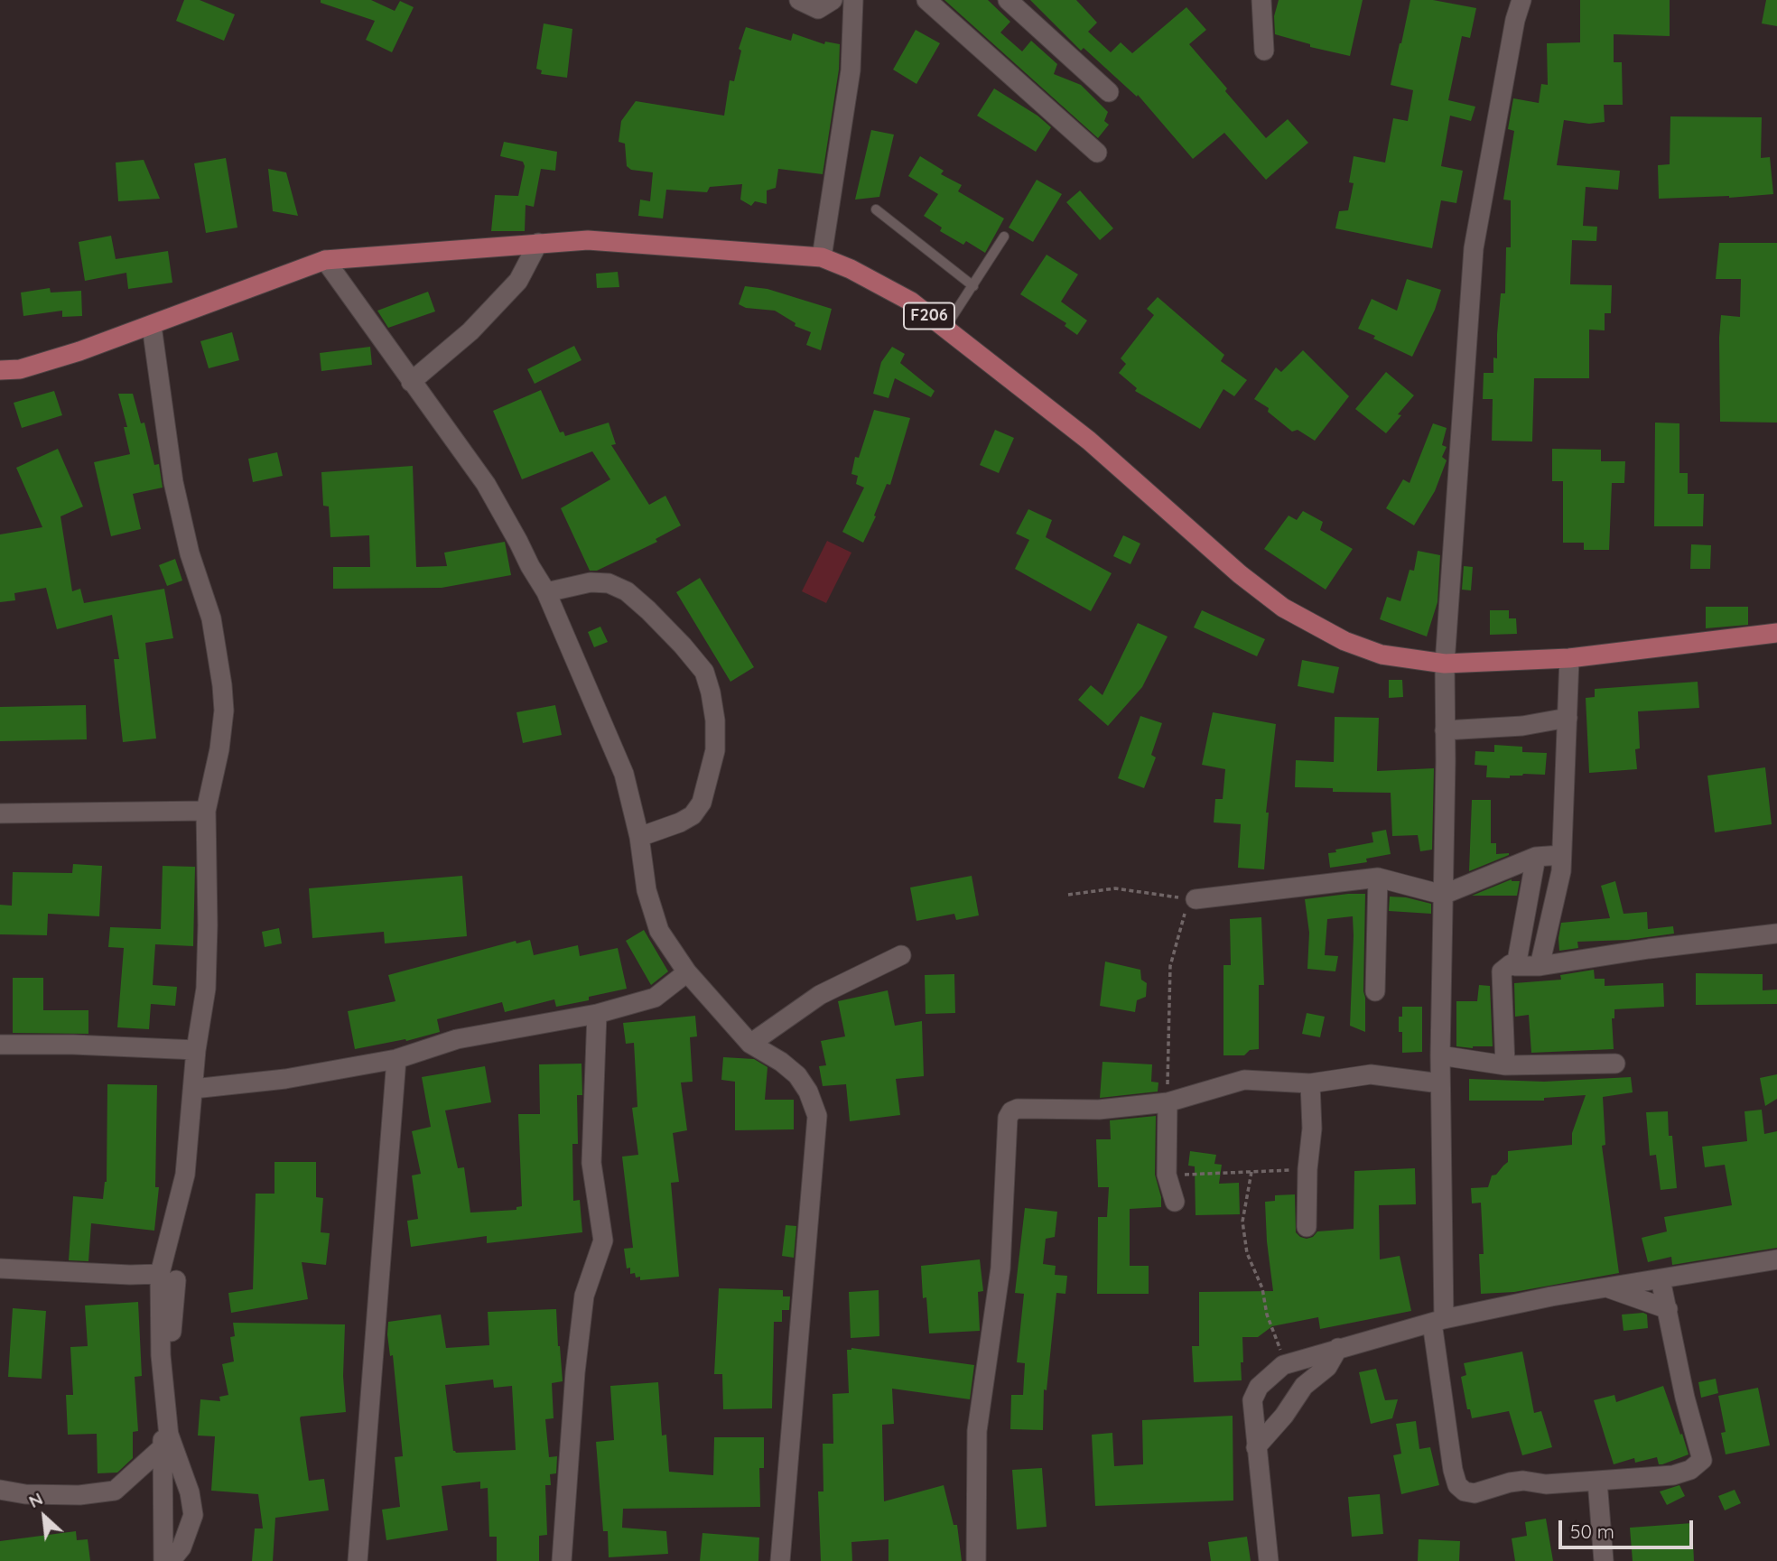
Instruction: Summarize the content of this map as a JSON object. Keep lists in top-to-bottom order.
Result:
{
  "streets": {
    "main road": ["F206"]
  },
  "scale_bar": "50 m",
  "north": "top left"
}
